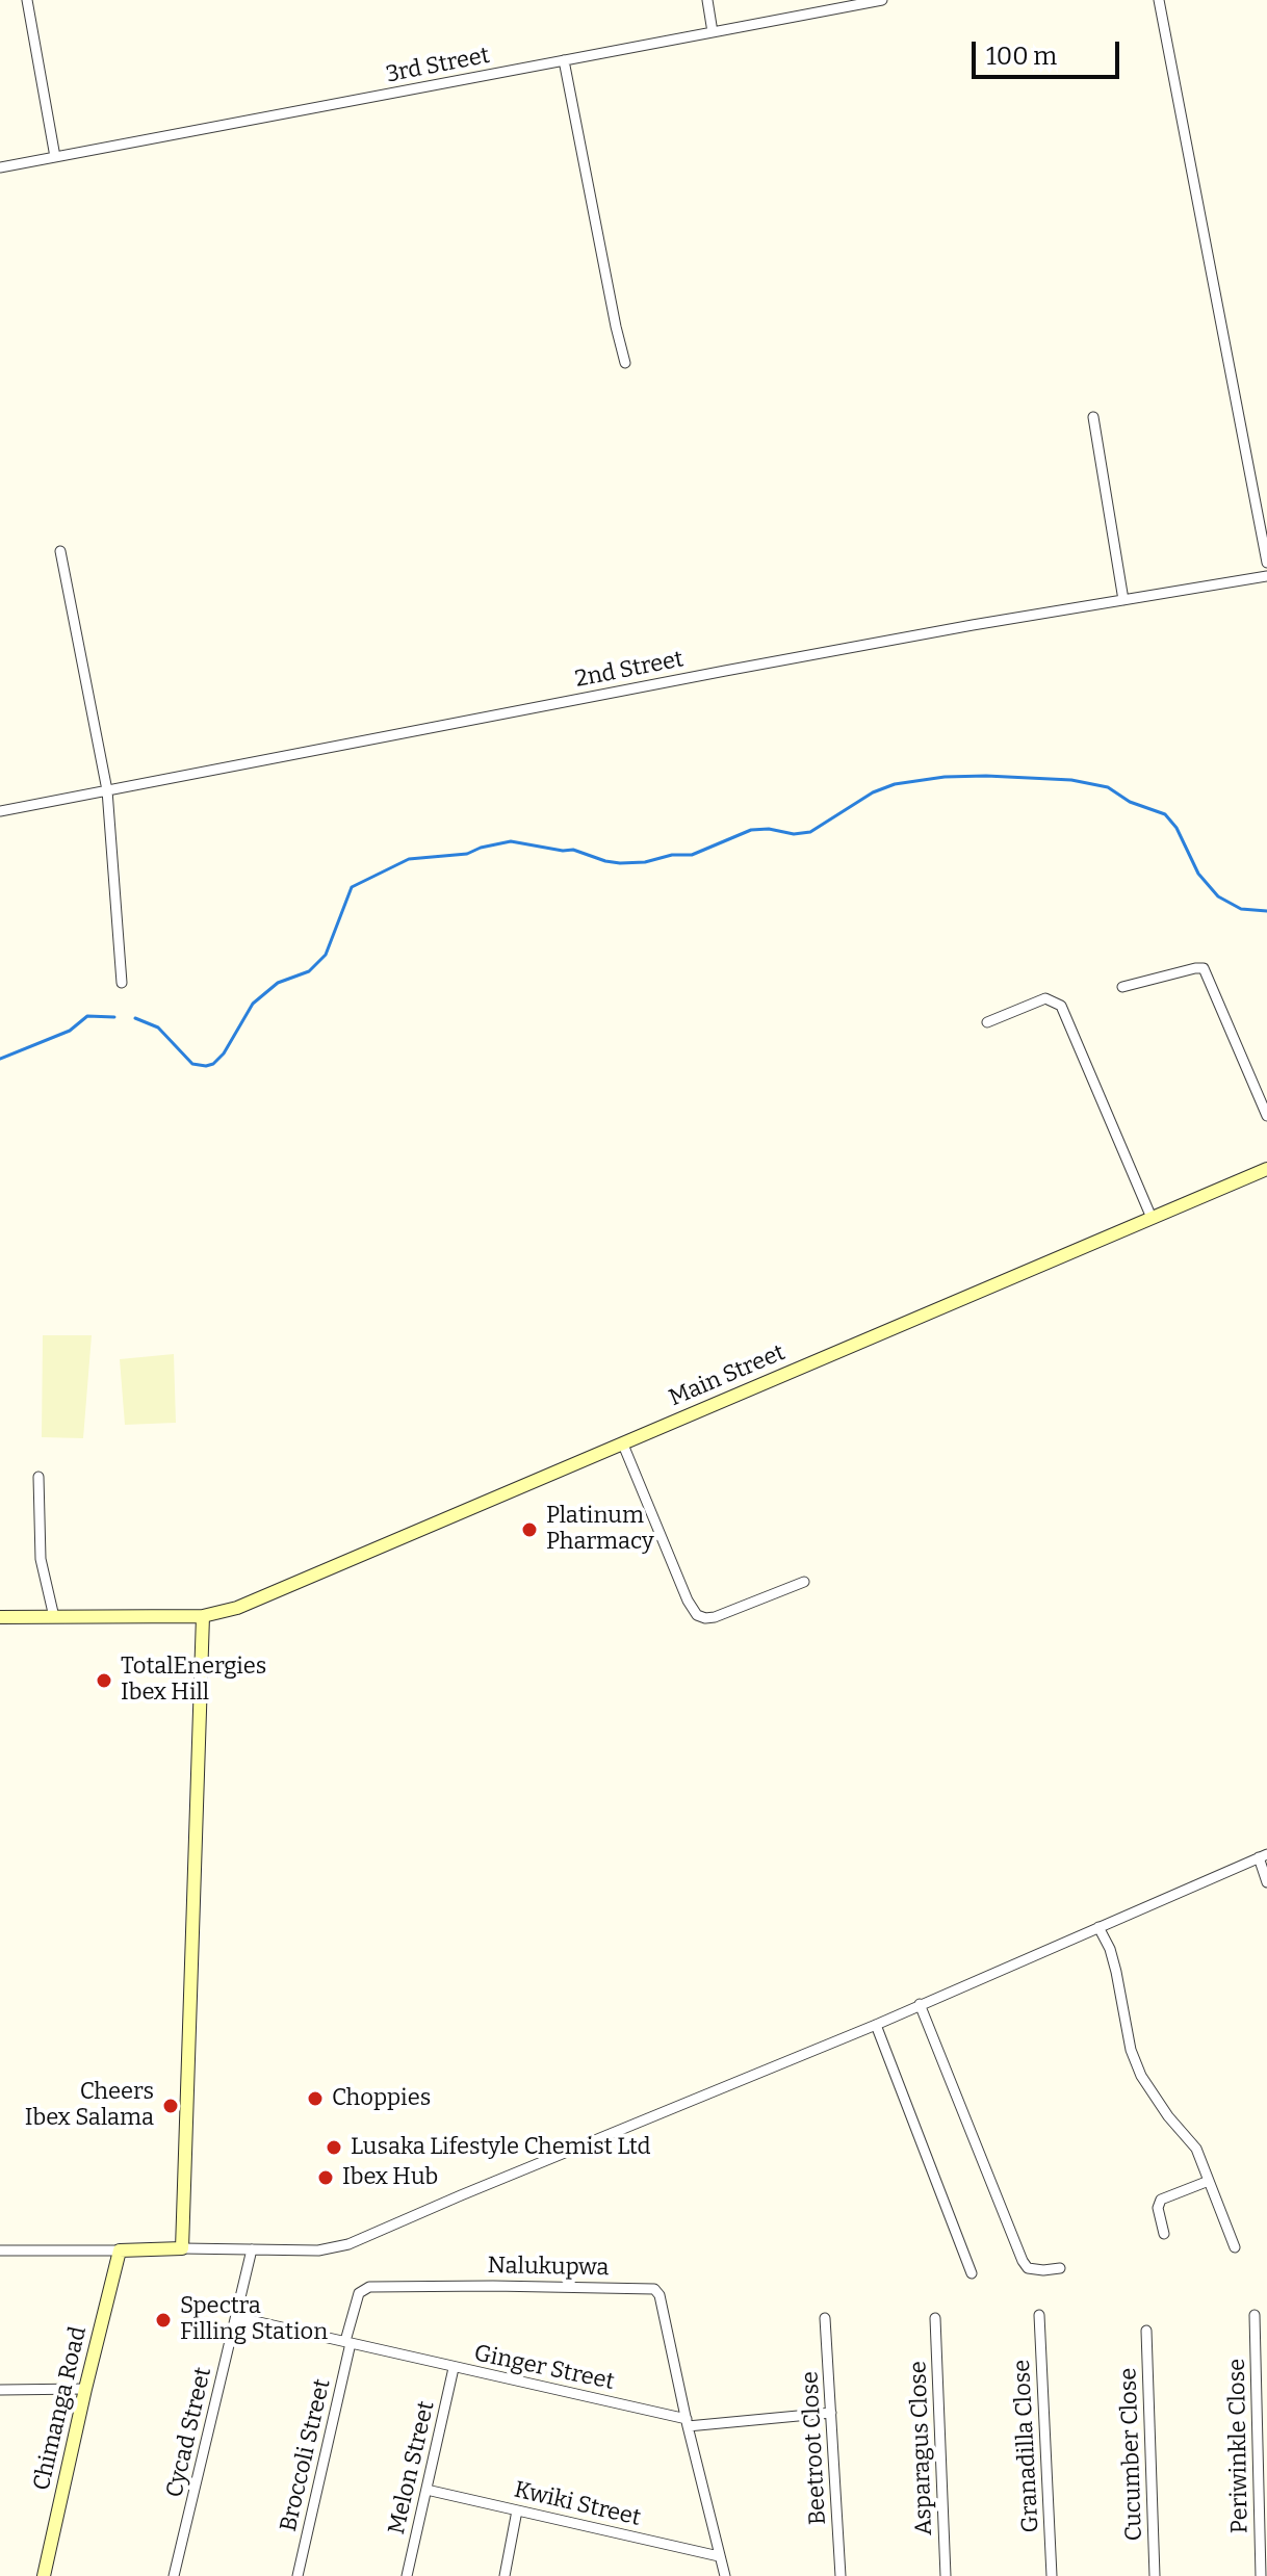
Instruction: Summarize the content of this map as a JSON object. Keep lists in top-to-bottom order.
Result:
{
  "streets": {
    "main road": ["Main Street", "Chimanga Road"],
    "street": [
      "3rd Street",
      "2nd Street",
      "Nalukupwa",
      "Ginger Street",
      "Cycad Street",
      "Granadilla Close",
      "Periwinkle Close",
      "Beetroot Close",
      "Asparagus Close",
      "Cucumber Close",
      "Broccoli Street",
      "Melon Street",
      "Kwiki Street"
    ]
  },
  "crossings": [
    ["Nalukupwa", "Ginger Street"],
    ["Nalukupwa", "Broccoli Street"],
    ["Ginger Street", "Cycad Street"],
    ["Ginger Street", "Beetroot Close"],
    ["Ginger Street", "Broccoli Street"],
    ["Ginger Street", "Melon Street"],
    ["Melon Street", "Kwiki Street"]
  ],
  "places": [
    "Platinum Pharmacy",
    "TotalEnergies Ibex Hill",
    "Choppies",
    "Cheers Ibex Salama",
    "Lusaka Lifestyle Chemist Ltd",
    "Ibex Hub",
    "Spectra Filling Station"
  ],
  "scale_bar": "100 m"
}
